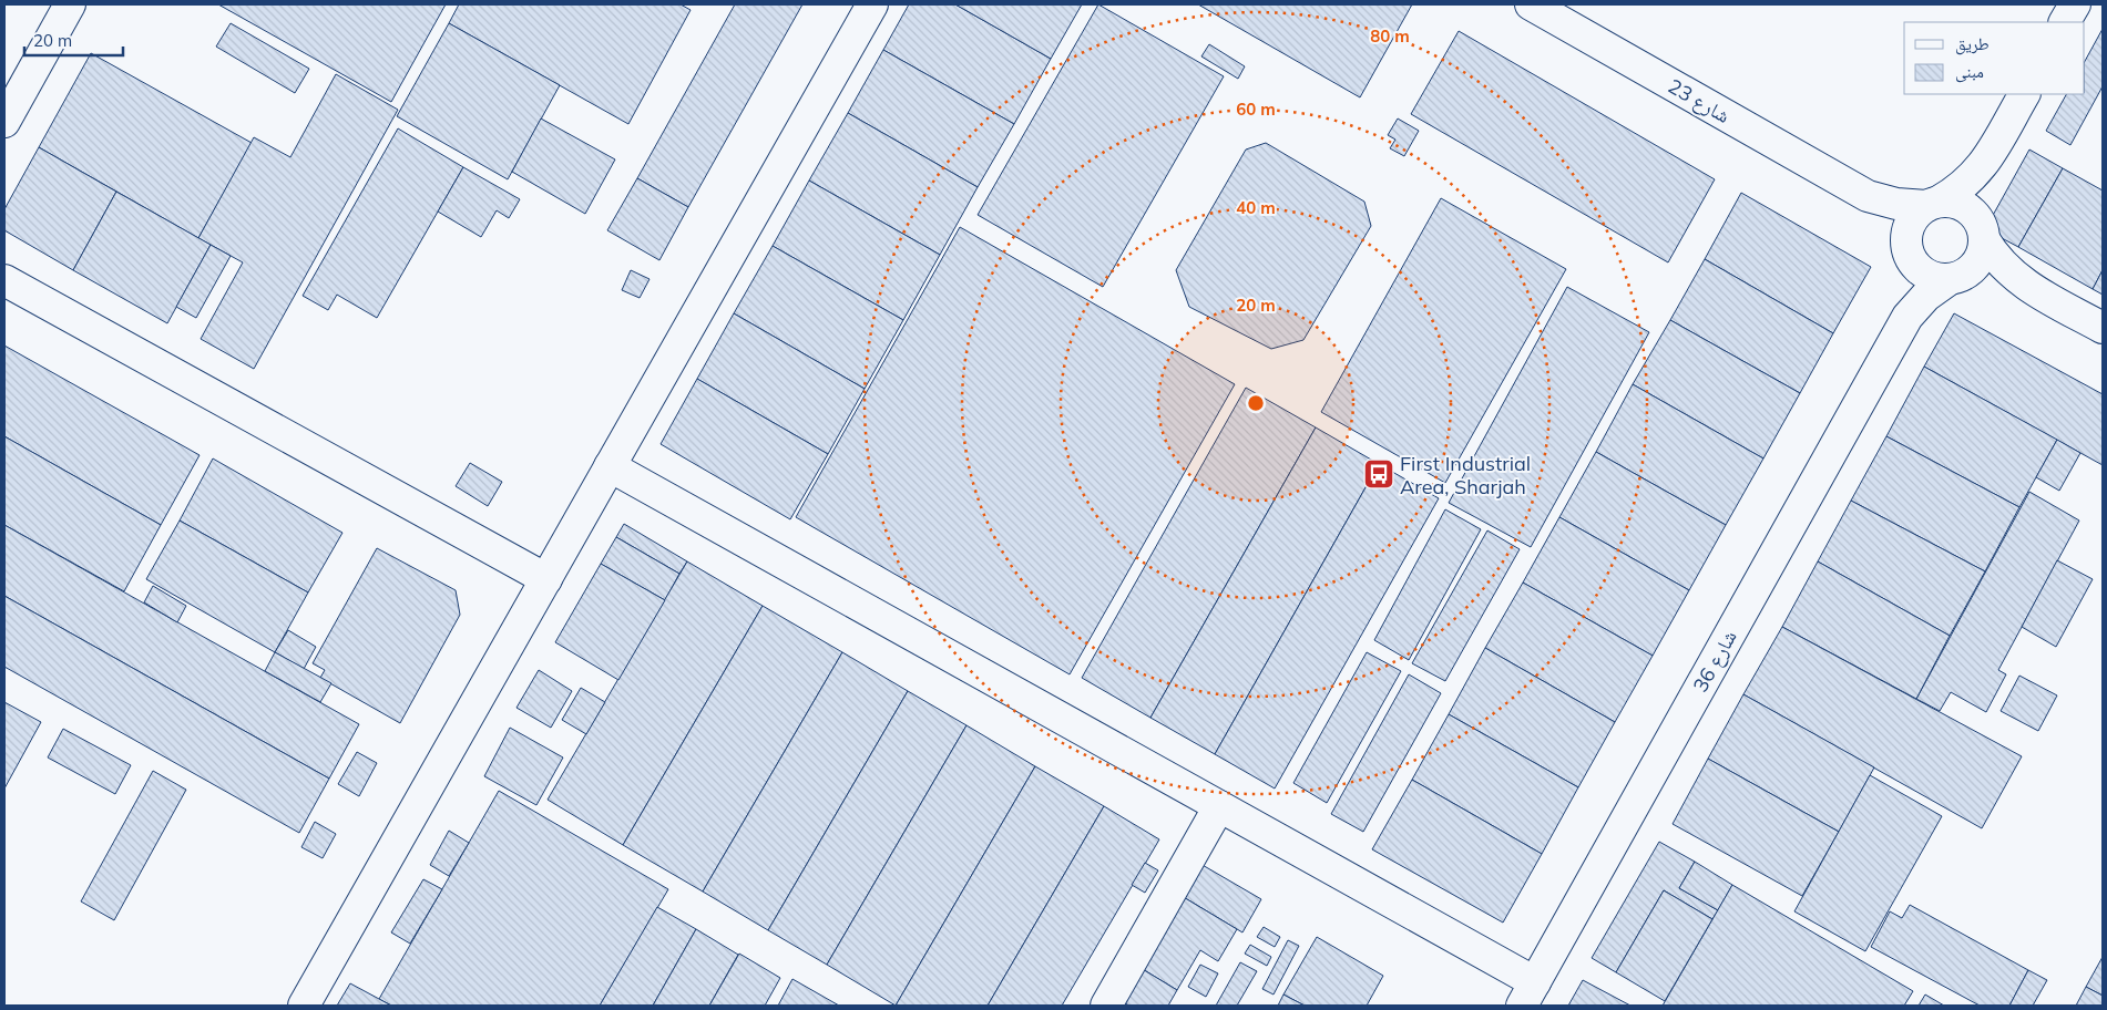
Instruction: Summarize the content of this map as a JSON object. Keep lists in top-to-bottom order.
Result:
{
  "streets": {
    "street": ["شارع 23", "شارع 36"]
  },
  "crossings": [
    ["شارع 23", "شارع 36"]
  ],
  "places": {
    "bus stop": ["First Industrial Area, Sharjah"]
  },
  "legend": ["طريق", "مبنى"],
  "scale_bar": "20 m",
  "rings": [
    "80 m",
    "60 m",
    "40 m",
    "20 m"
  ]
}
